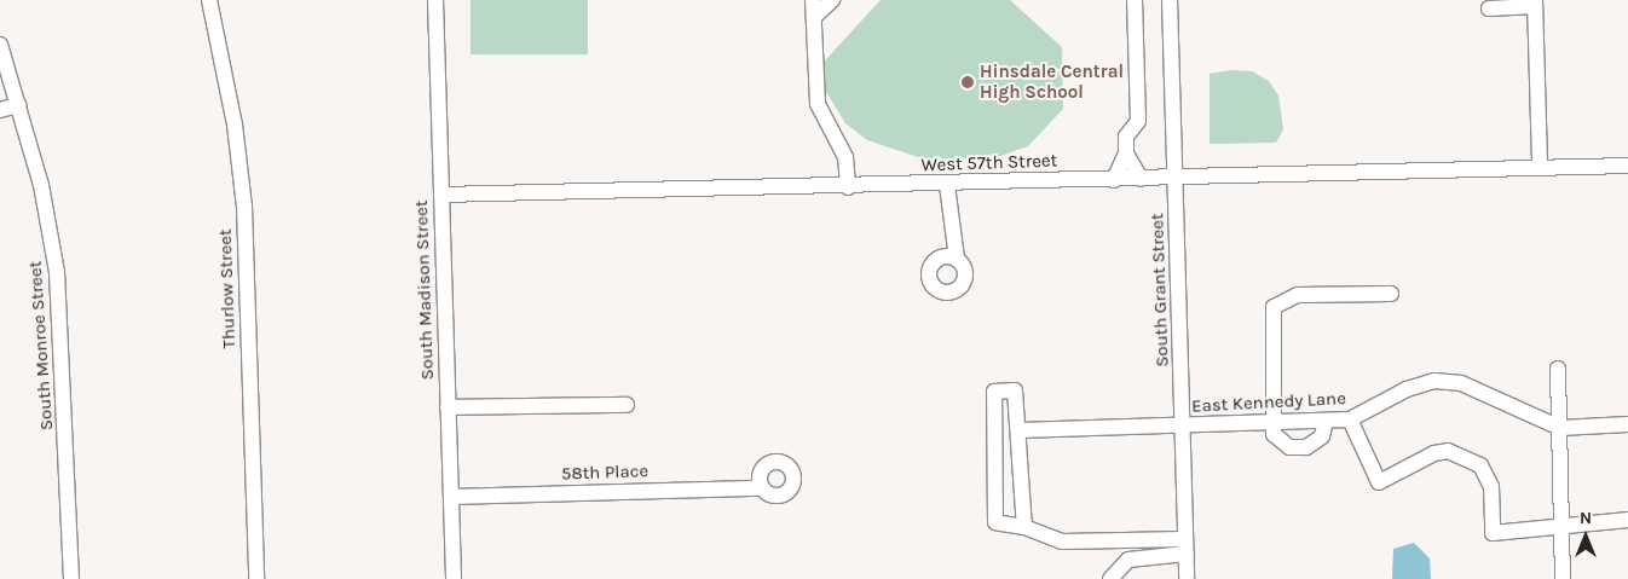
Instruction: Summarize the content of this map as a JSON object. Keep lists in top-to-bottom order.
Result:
{
  "streets": {
    "street": [
      "West 57th Street",
      "Thurlow Street",
      "South Madison Street",
      "South Grant Street",
      "South Monroe Street",
      "East Kennedy Lane",
      "58th Place"
    ]
  },
  "crossings": [
    ["West 57th Street", "South Madison Street"],
    ["West 57th Street", "South Grant Street"],
    ["South Madison Street", "58th Place"],
    ["South Grant Street", "East Kennedy Lane"]
  ],
  "places": ["Hinsdale Central High School"],
  "north": "top"
}
